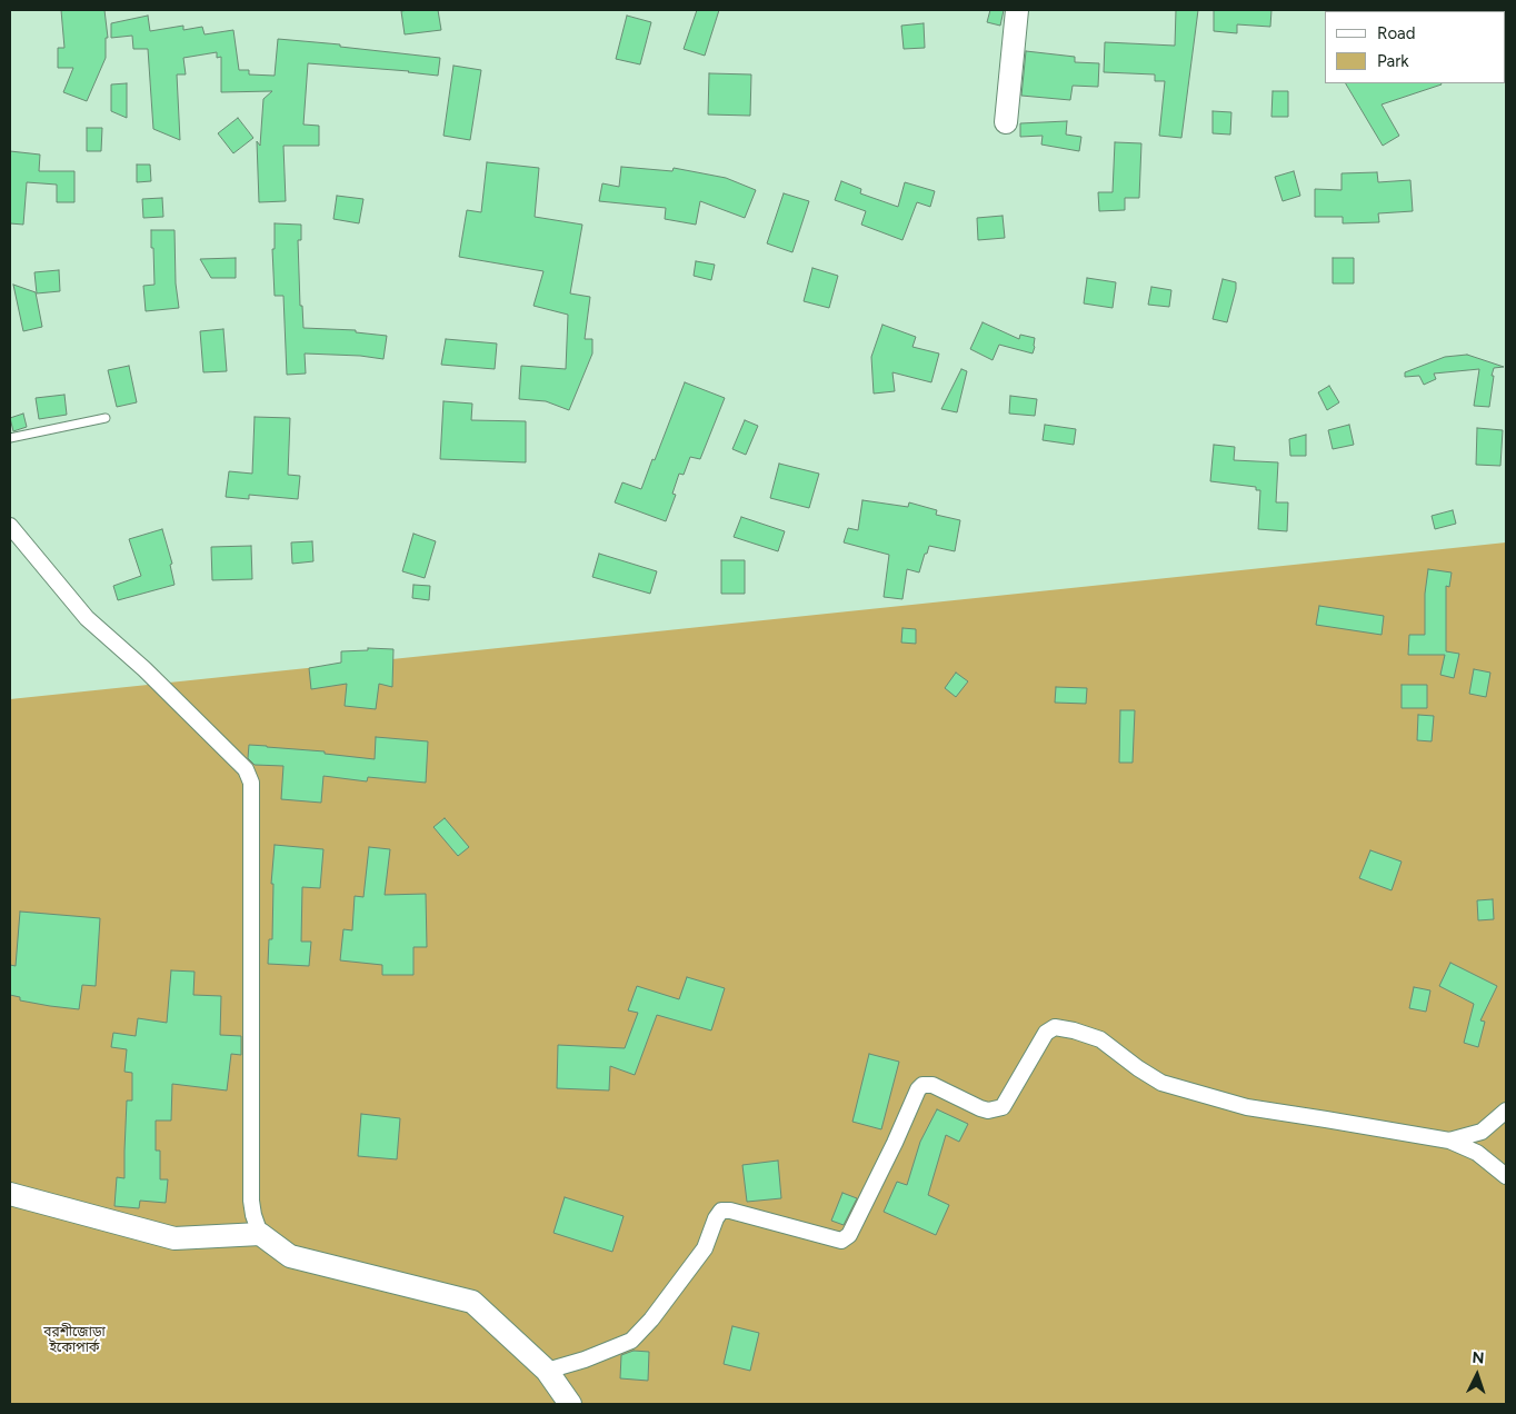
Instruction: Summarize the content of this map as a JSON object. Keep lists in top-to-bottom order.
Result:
{
  "parks": ["বরশীজোড়া ইকোপার্ক"],
  "legend": ["Road", "Park"],
  "north": "top"
}
